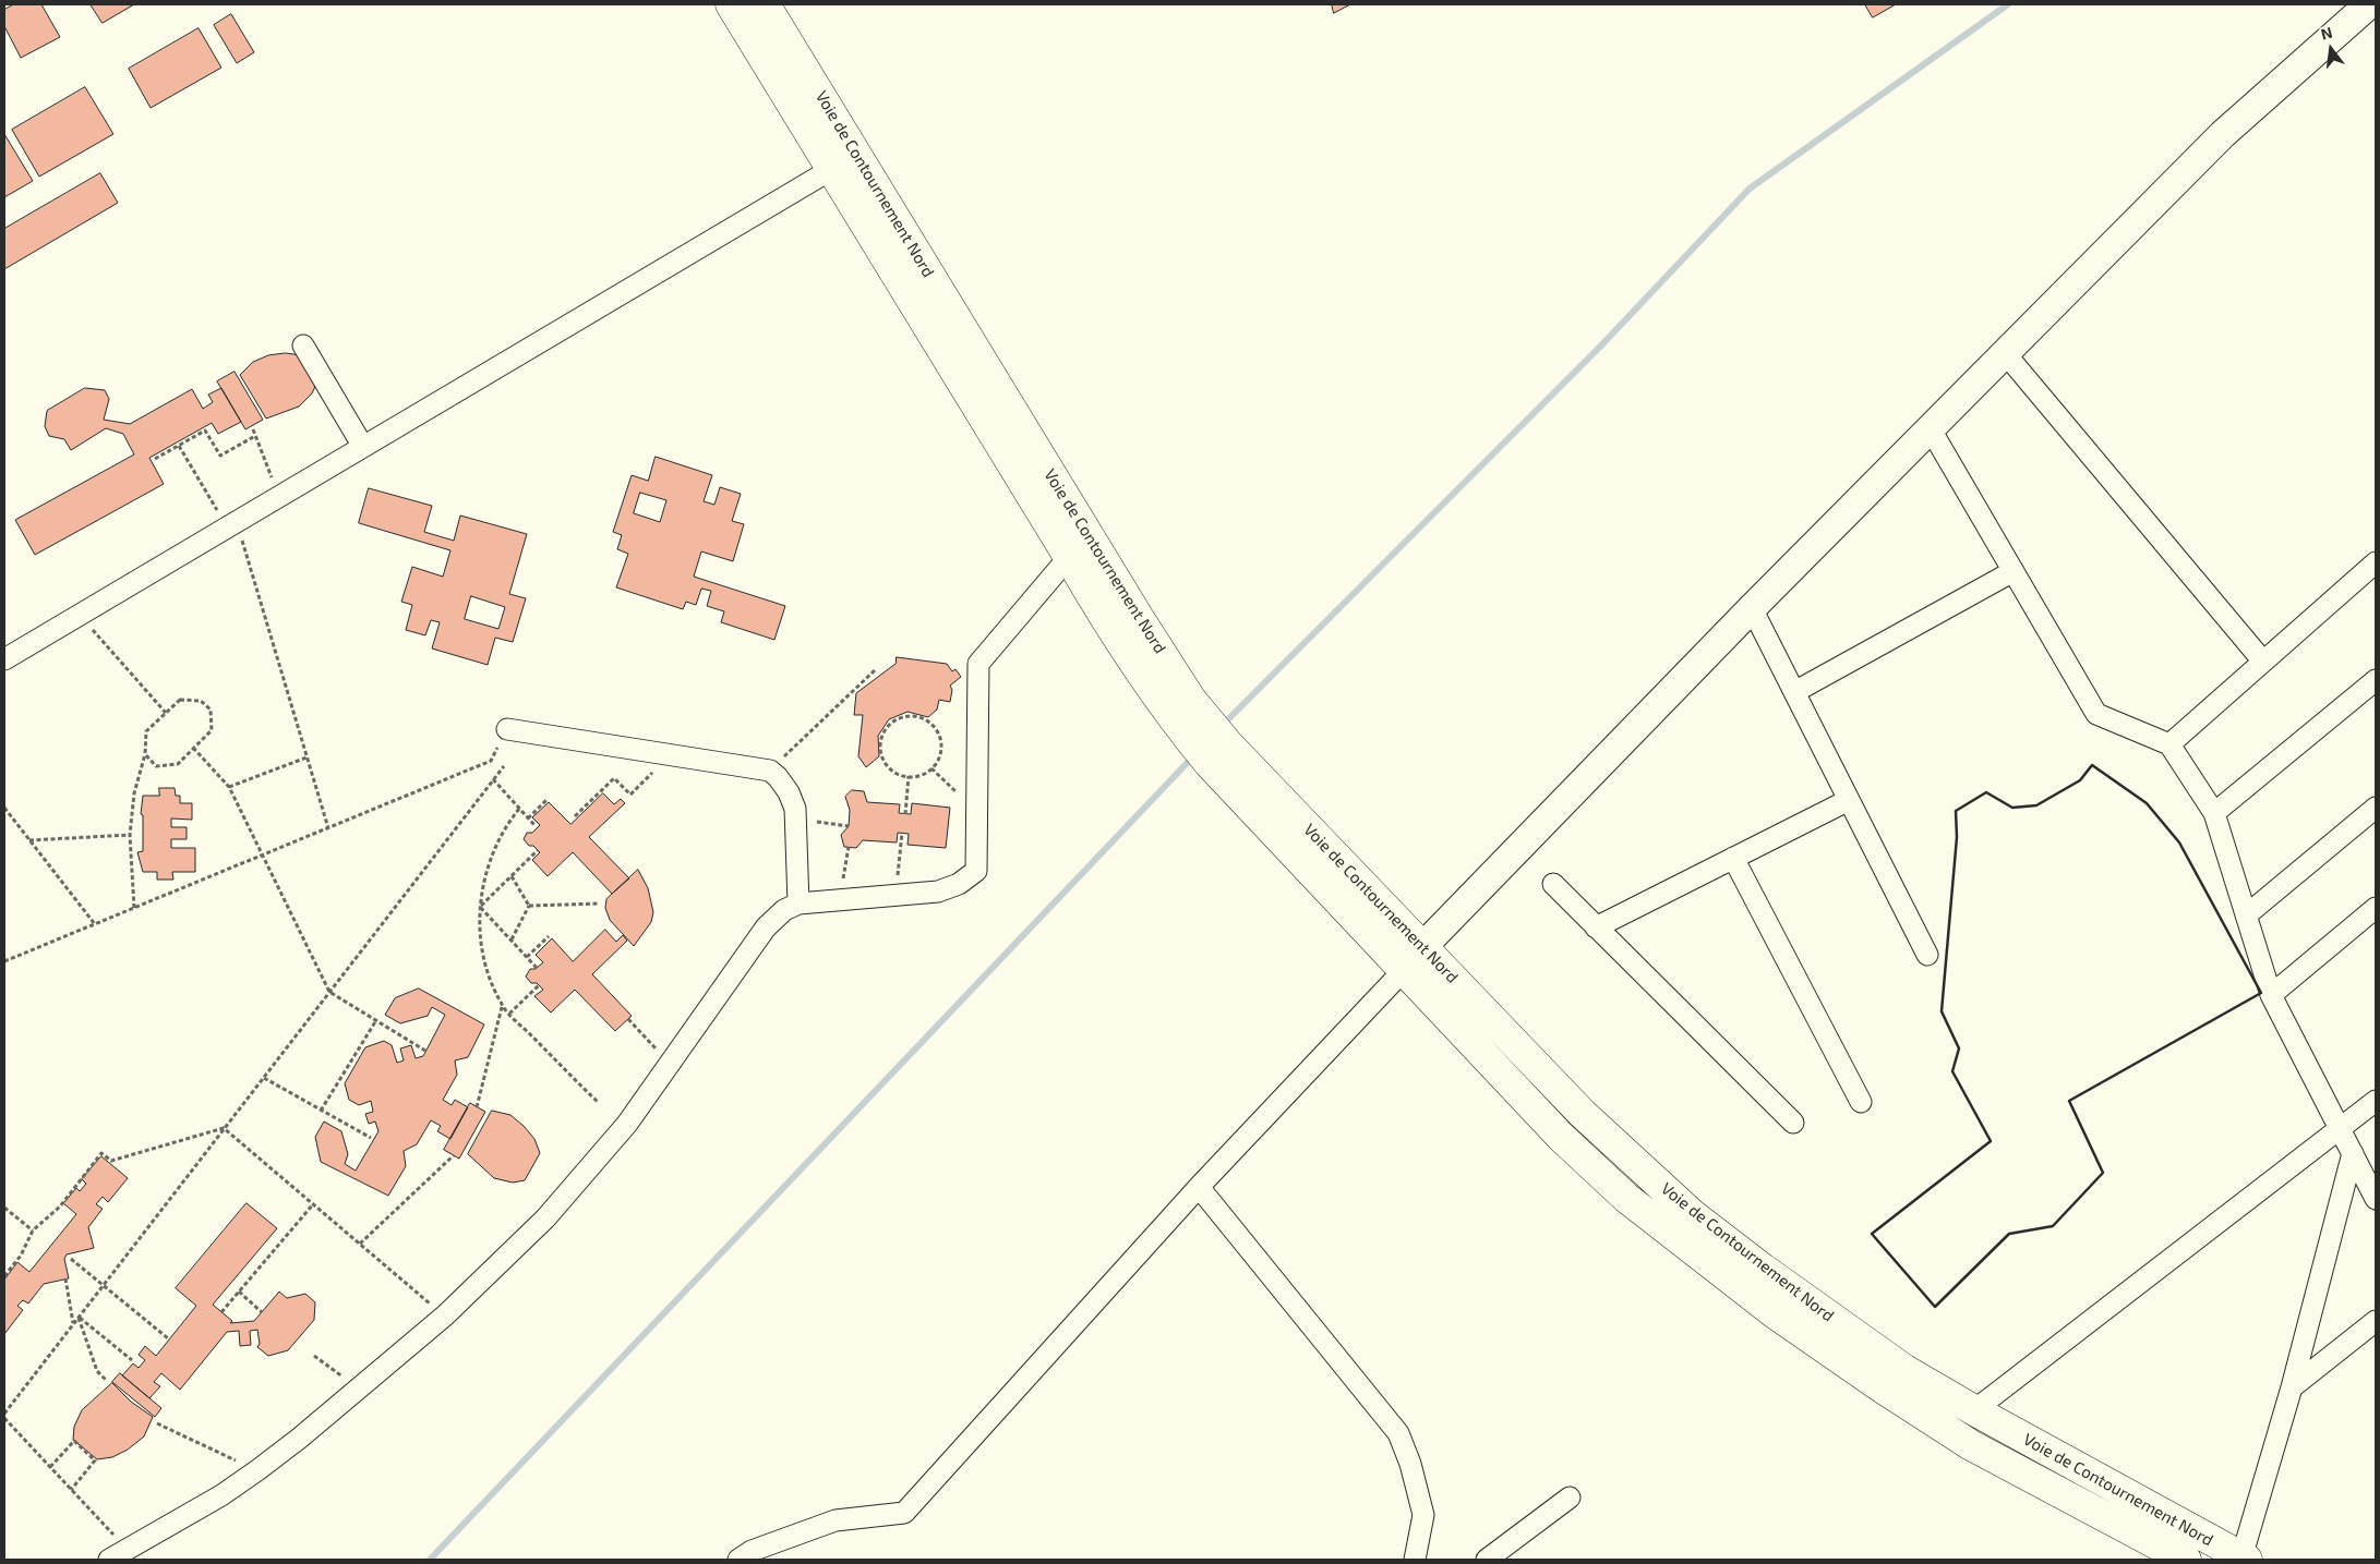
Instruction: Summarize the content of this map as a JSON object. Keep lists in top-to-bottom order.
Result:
{
  "streets": {
    "main road": ["Voie de Contournement Nord"]
  },
  "north": "top"
}
